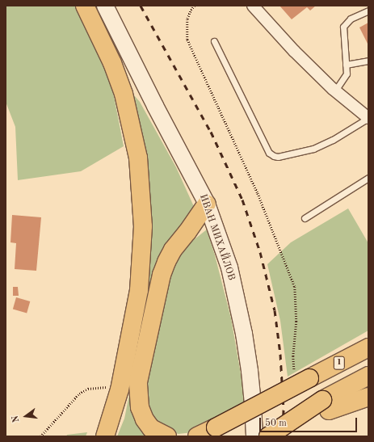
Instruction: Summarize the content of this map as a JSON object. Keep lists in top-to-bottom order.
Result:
{
  "streets": {
    "main road": ["ИВАН МИХАЙЛОВ", "1"]
  },
  "scale_bar": "50 m",
  "north": "left"
}
